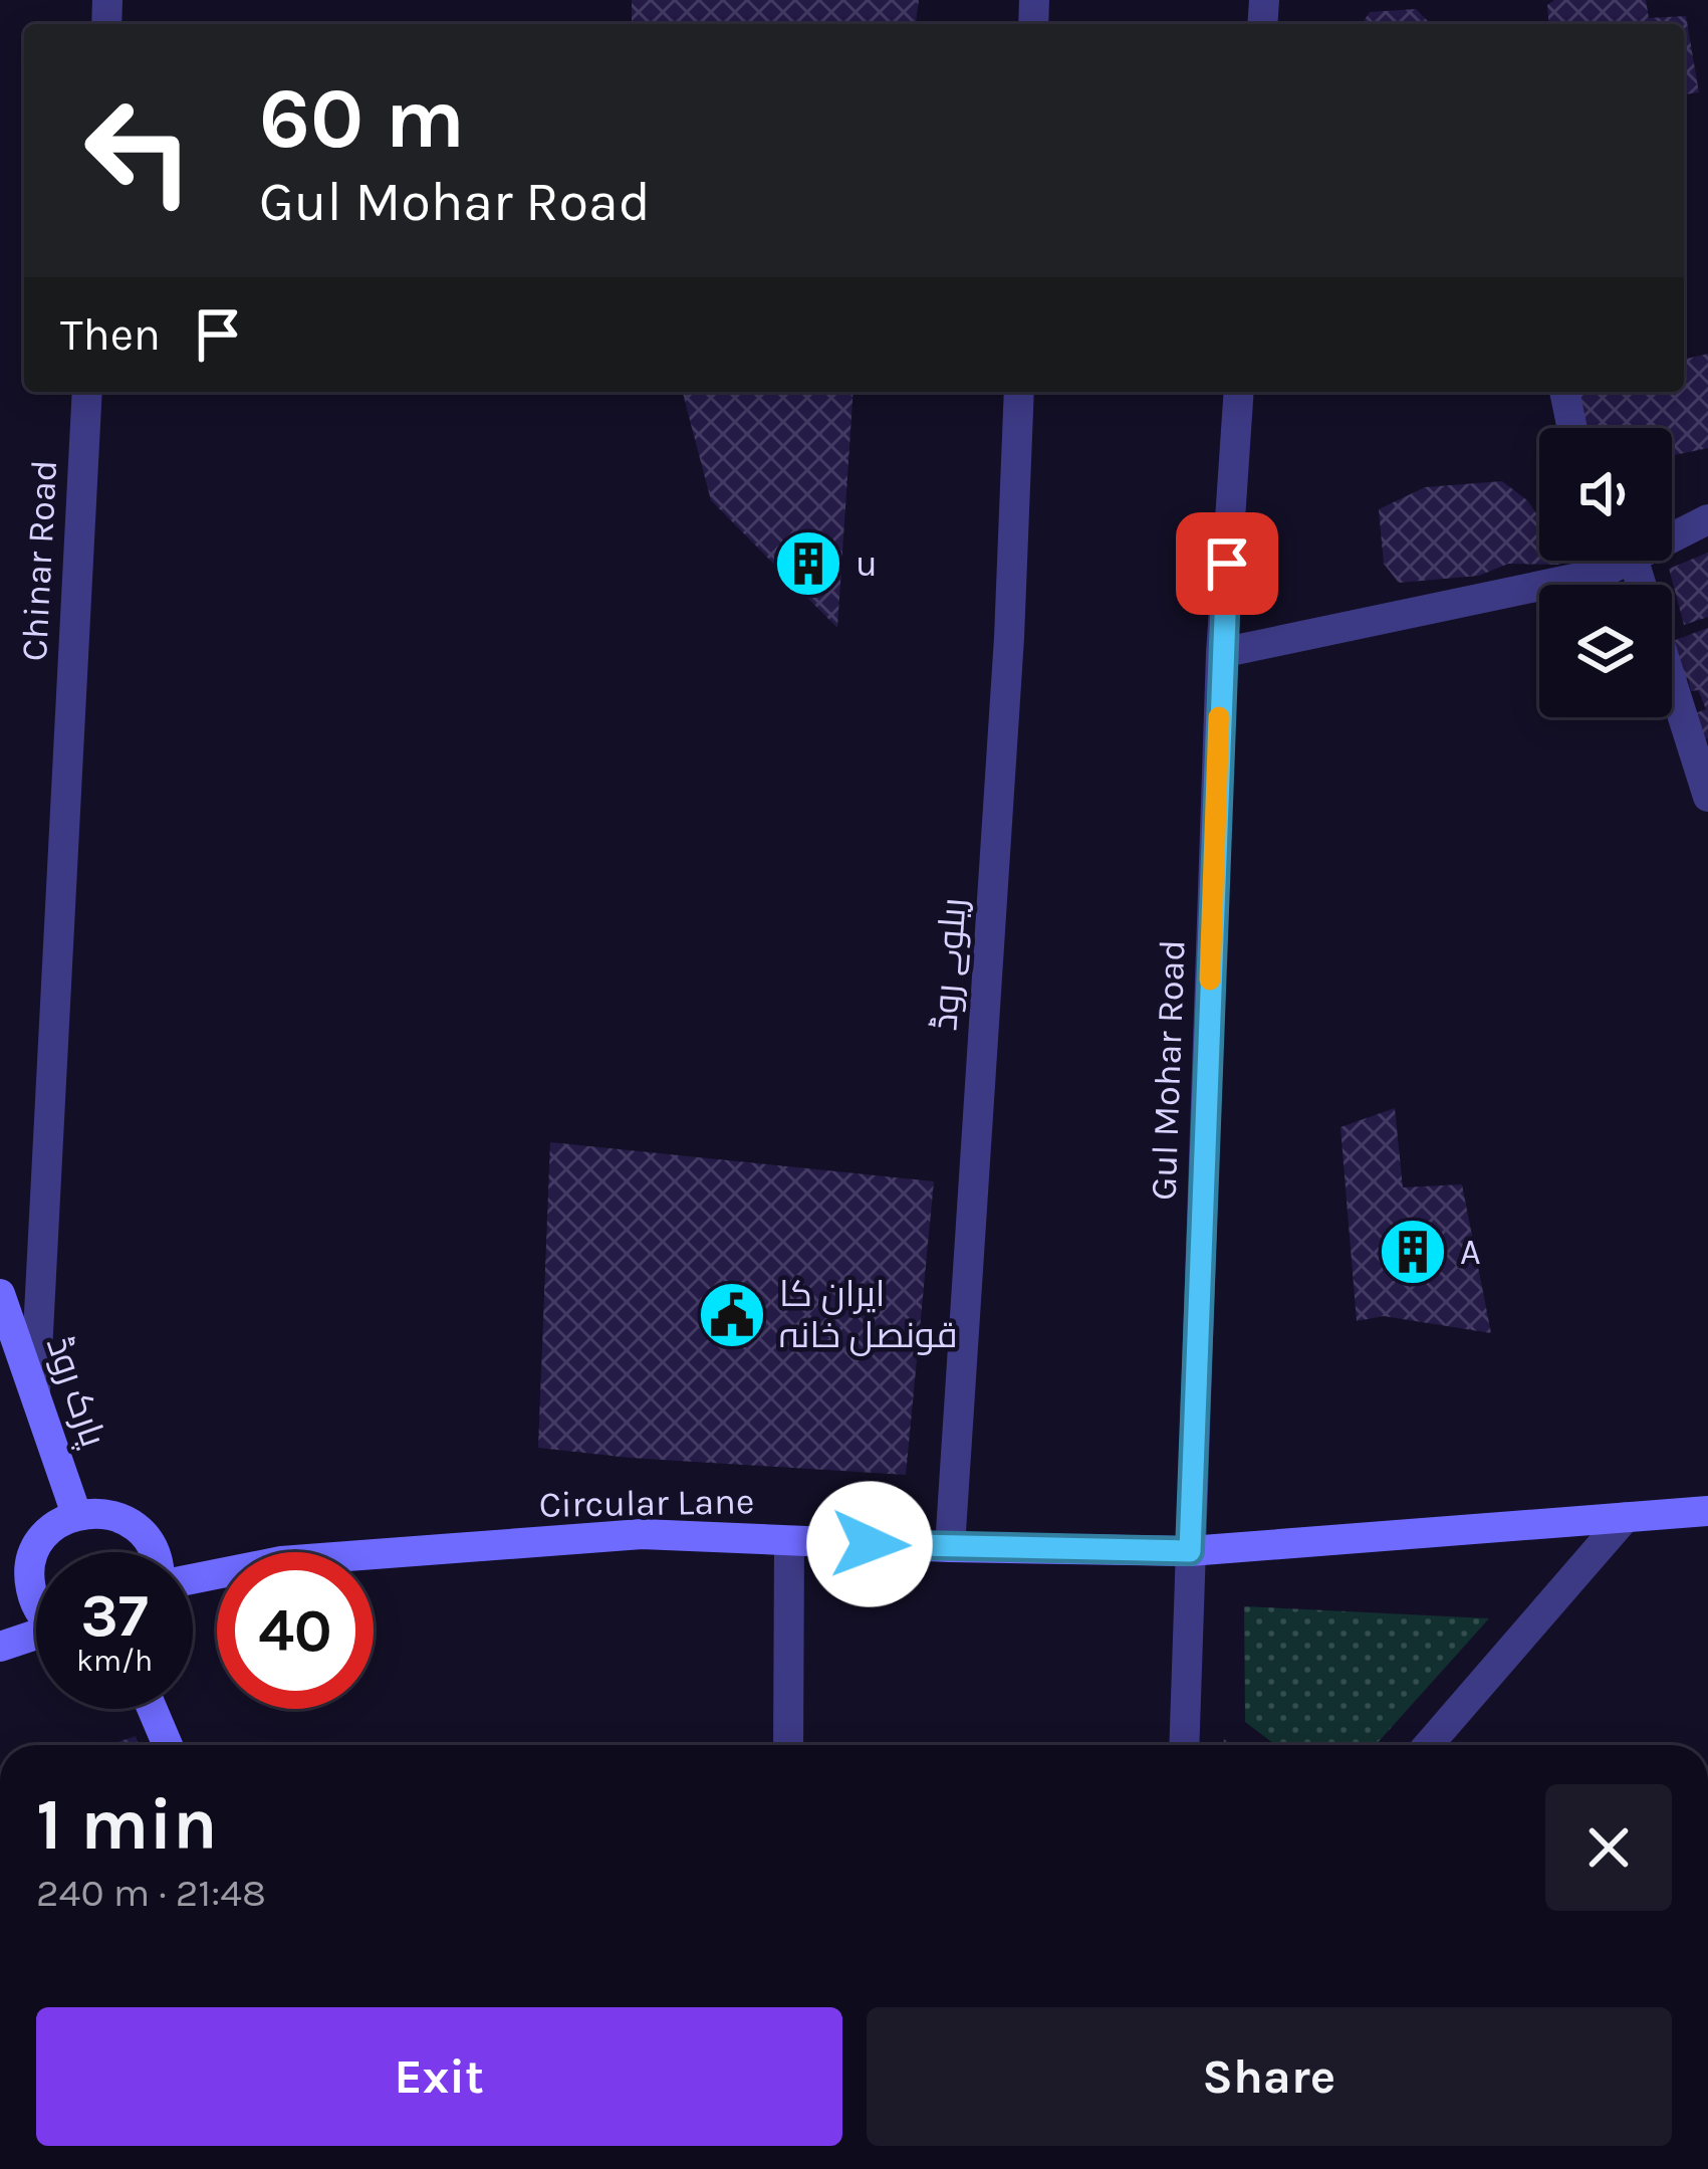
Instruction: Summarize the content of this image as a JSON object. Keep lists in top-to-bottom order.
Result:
{
  "streets": {
    "street": [
      "Chinar Road",
      "ریلوے روڈ",
      "Gul Mohar Road",
      "پارک روڈ",
      "Circular Lane"
    ]
  },
  "crossings": [
    ["Chinar Road", "پارک روڈ"],
    ["ریلوے روڈ", "Circular Lane"],
    ["Gul Mohar Road", "Circular Lane"]
  ],
  "places": {
    "building": ["u", "A"],
    "public building": ["ایران کا قونصل خانہ"]
  },
  "page": {
    "turn": ["60 m", "Gul Mohar Road"],
    "then": "Then",
    "speed": "37 km/h",
    "limit": "40",
    "heading": ["1 min", "240 m · 21:48"],
    "buttons": ["Exit", "Share"]
  }
}
